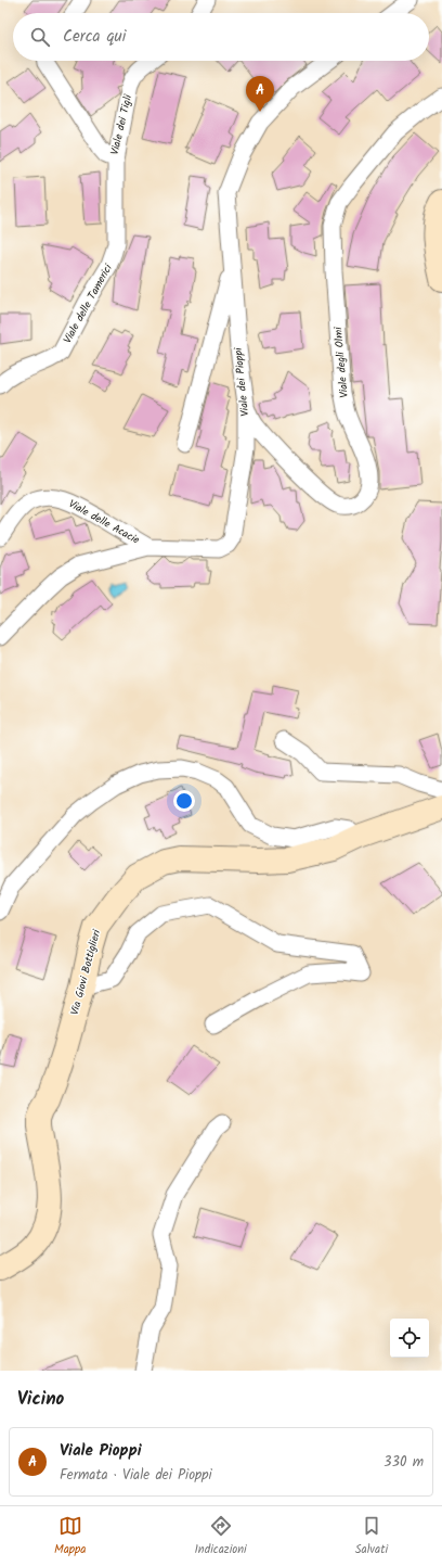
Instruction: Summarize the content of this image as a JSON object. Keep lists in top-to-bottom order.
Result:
{
  "streets": {
    "street": [
      "Viale dei Tigli",
      "Viale delle Tamerici",
      "Viale degli Olmi",
      "Viale dei Pioppi",
      "Viale delle Acacie",
      "Via Giovi Bottiglieri"
    ]
  },
  "crossings": [
    ["Viale dei Tigli", "Viale delle Tamerici"],
    ["Viale degli Olmi", "Viale dei Pioppi"],
    ["Viale dei Pioppi", "Viale delle Acacie"]
  ],
  "page": {
    "search": "Cerca qui",
    "pins": "A",
    "heading": "Vicino",
    "list": [
      {
        "mark": "A",
        "name": "Viale Pioppi",
        "note": "Fermata · Viale dei Pioppi",
        "value": "330 m"
      }
    ],
    "nav": ["Mappa", "Indicazioni", "Salvati"]
  }
}
